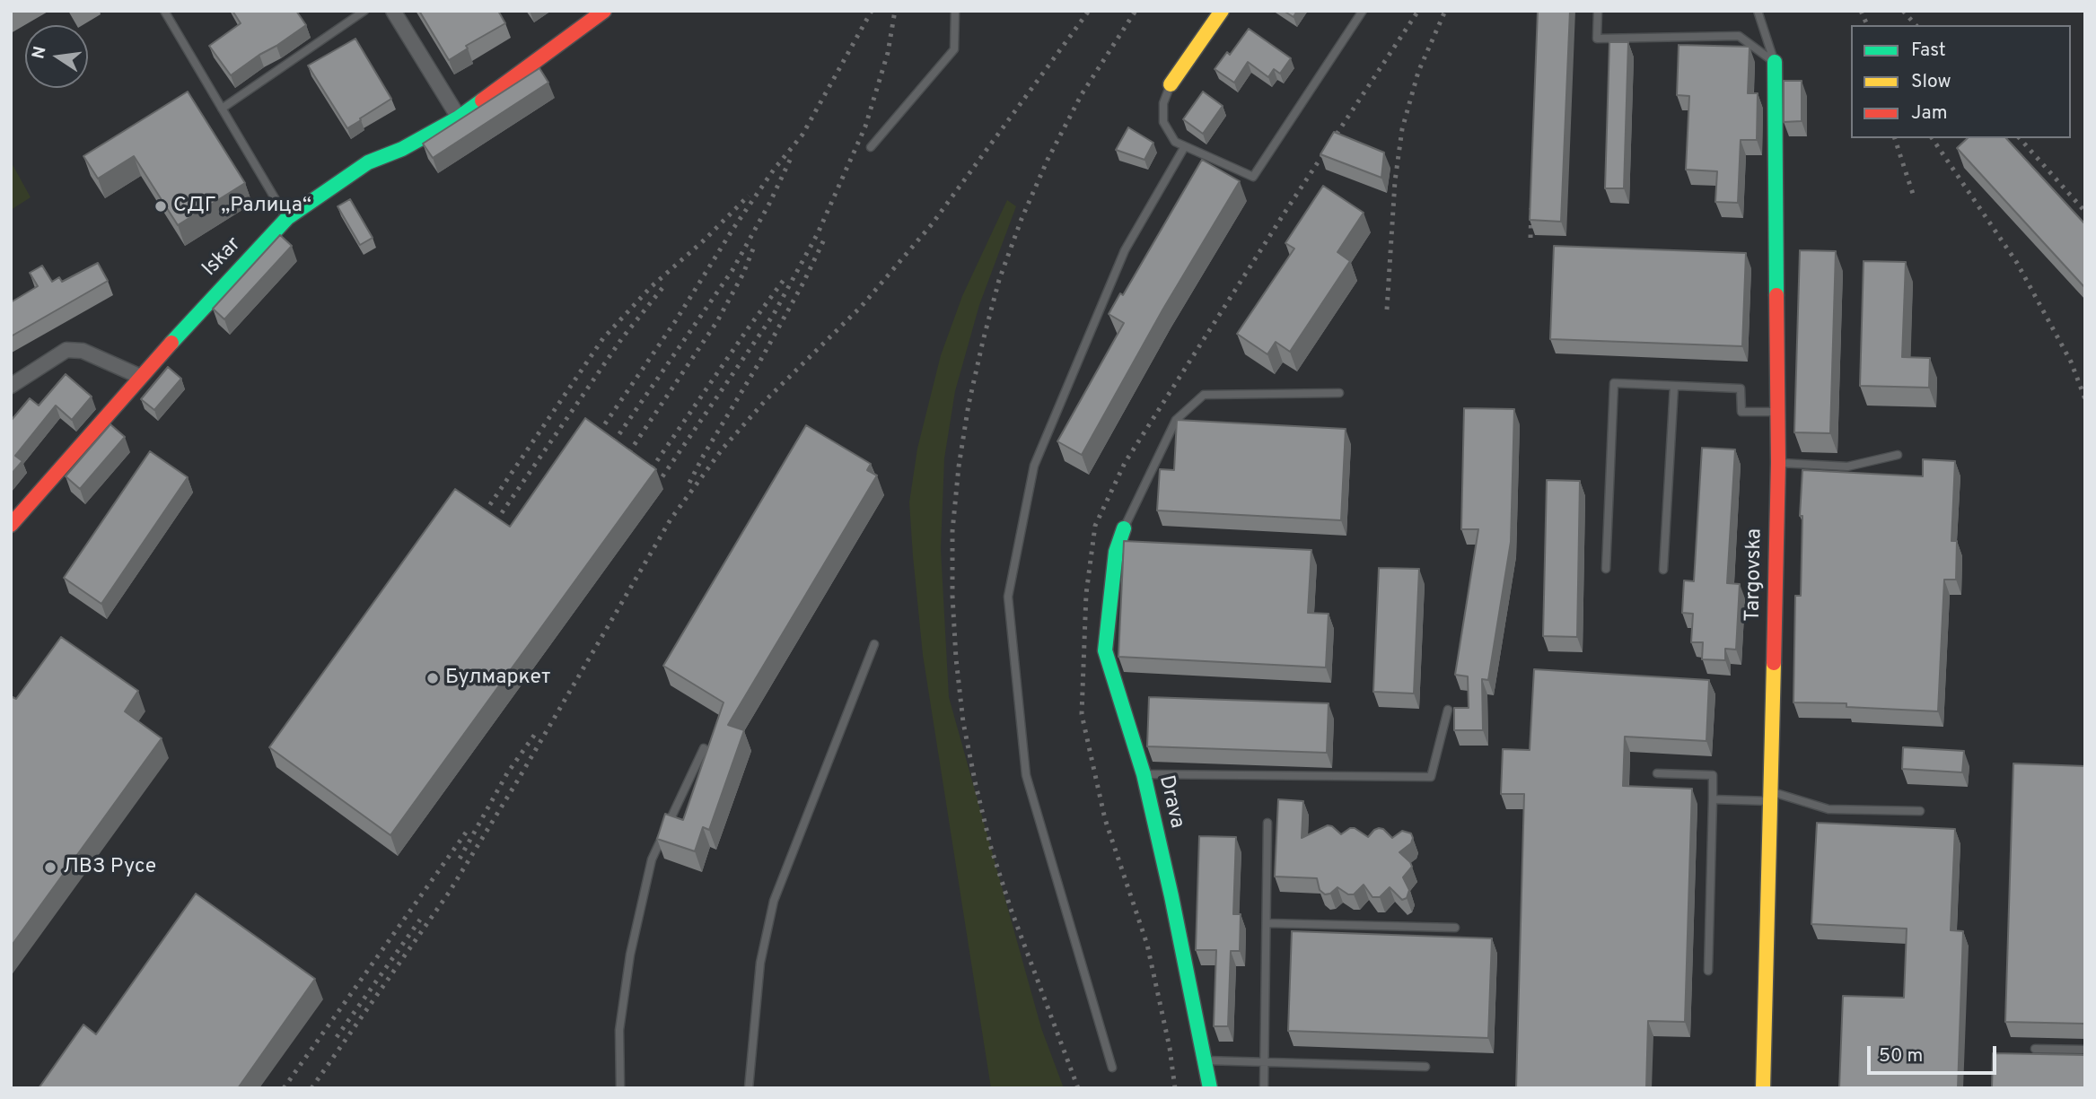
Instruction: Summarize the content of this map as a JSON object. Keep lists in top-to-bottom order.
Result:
{
  "streets": {
    "street": ["Iskar", "Targovska", "Drava"]
  },
  "places": ["СДГ „Ралица“", "Булмаркет", "ЛВЗ Русе"],
  "legend": ["Fast", "Slow", "Jam"],
  "scale_bar": "50 m",
  "north": "left"
}
